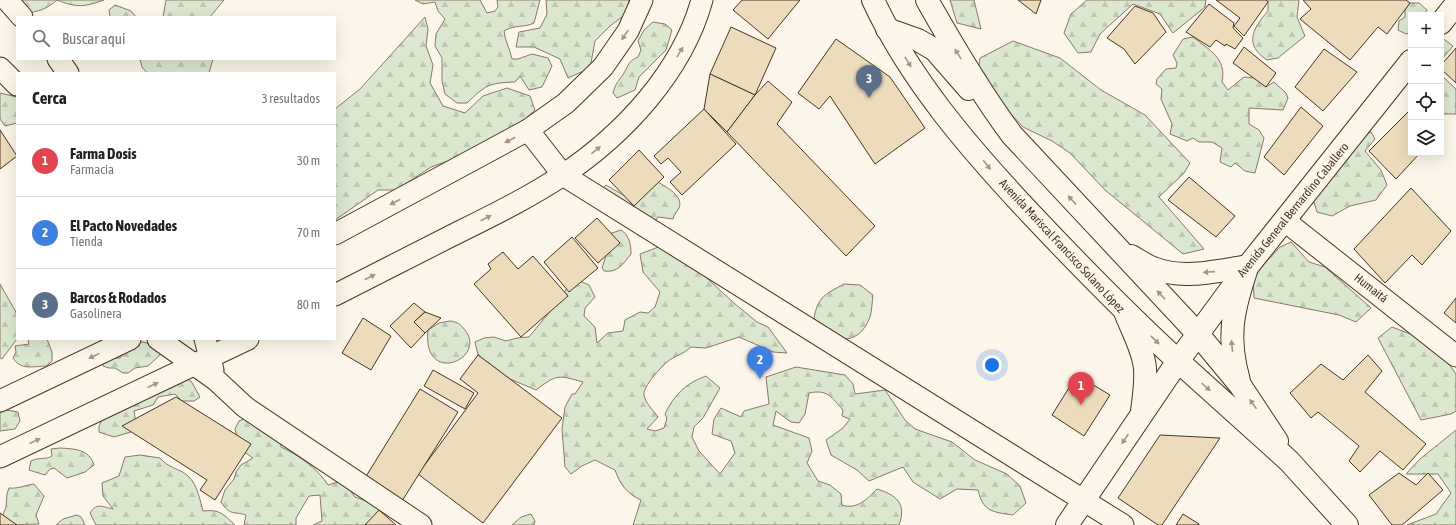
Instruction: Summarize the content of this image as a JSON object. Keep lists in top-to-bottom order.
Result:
{
  "streets": {
    "main road": ["Avenida General Bernardino Caballero", "Avenida Mariscal Francisco Solano López"],
    "street": ["Humaitá"]
  },
  "crossings": [
    ["Avenida General Bernardino Caballero", "Avenida Mariscal Francisco Solano López"],
    ["Avenida General Bernardino Caballero", "Humaitá"]
  ],
  "page": {
    "map_buttons": ["+", "−"],
    "search": "Buscar aquí",
    "pins": ["3", "2", "1"],
    "heading": ["Cerca", "3 resultados"],
    "list": [
      {
        "mark": "1",
        "name": "Farma Dosis",
        "note": "Farmacia",
        "value": "30 m"
      },
      {
        "mark": "2",
        "name": "El Pacto Novedades",
        "note": "Tienda",
        "value": "70 m"
      },
      {
        "mark": "3",
        "name": "Barcos & Rodados",
        "note": "Gasolinera",
        "value": "80 m"
      }
    ]
  }
}
